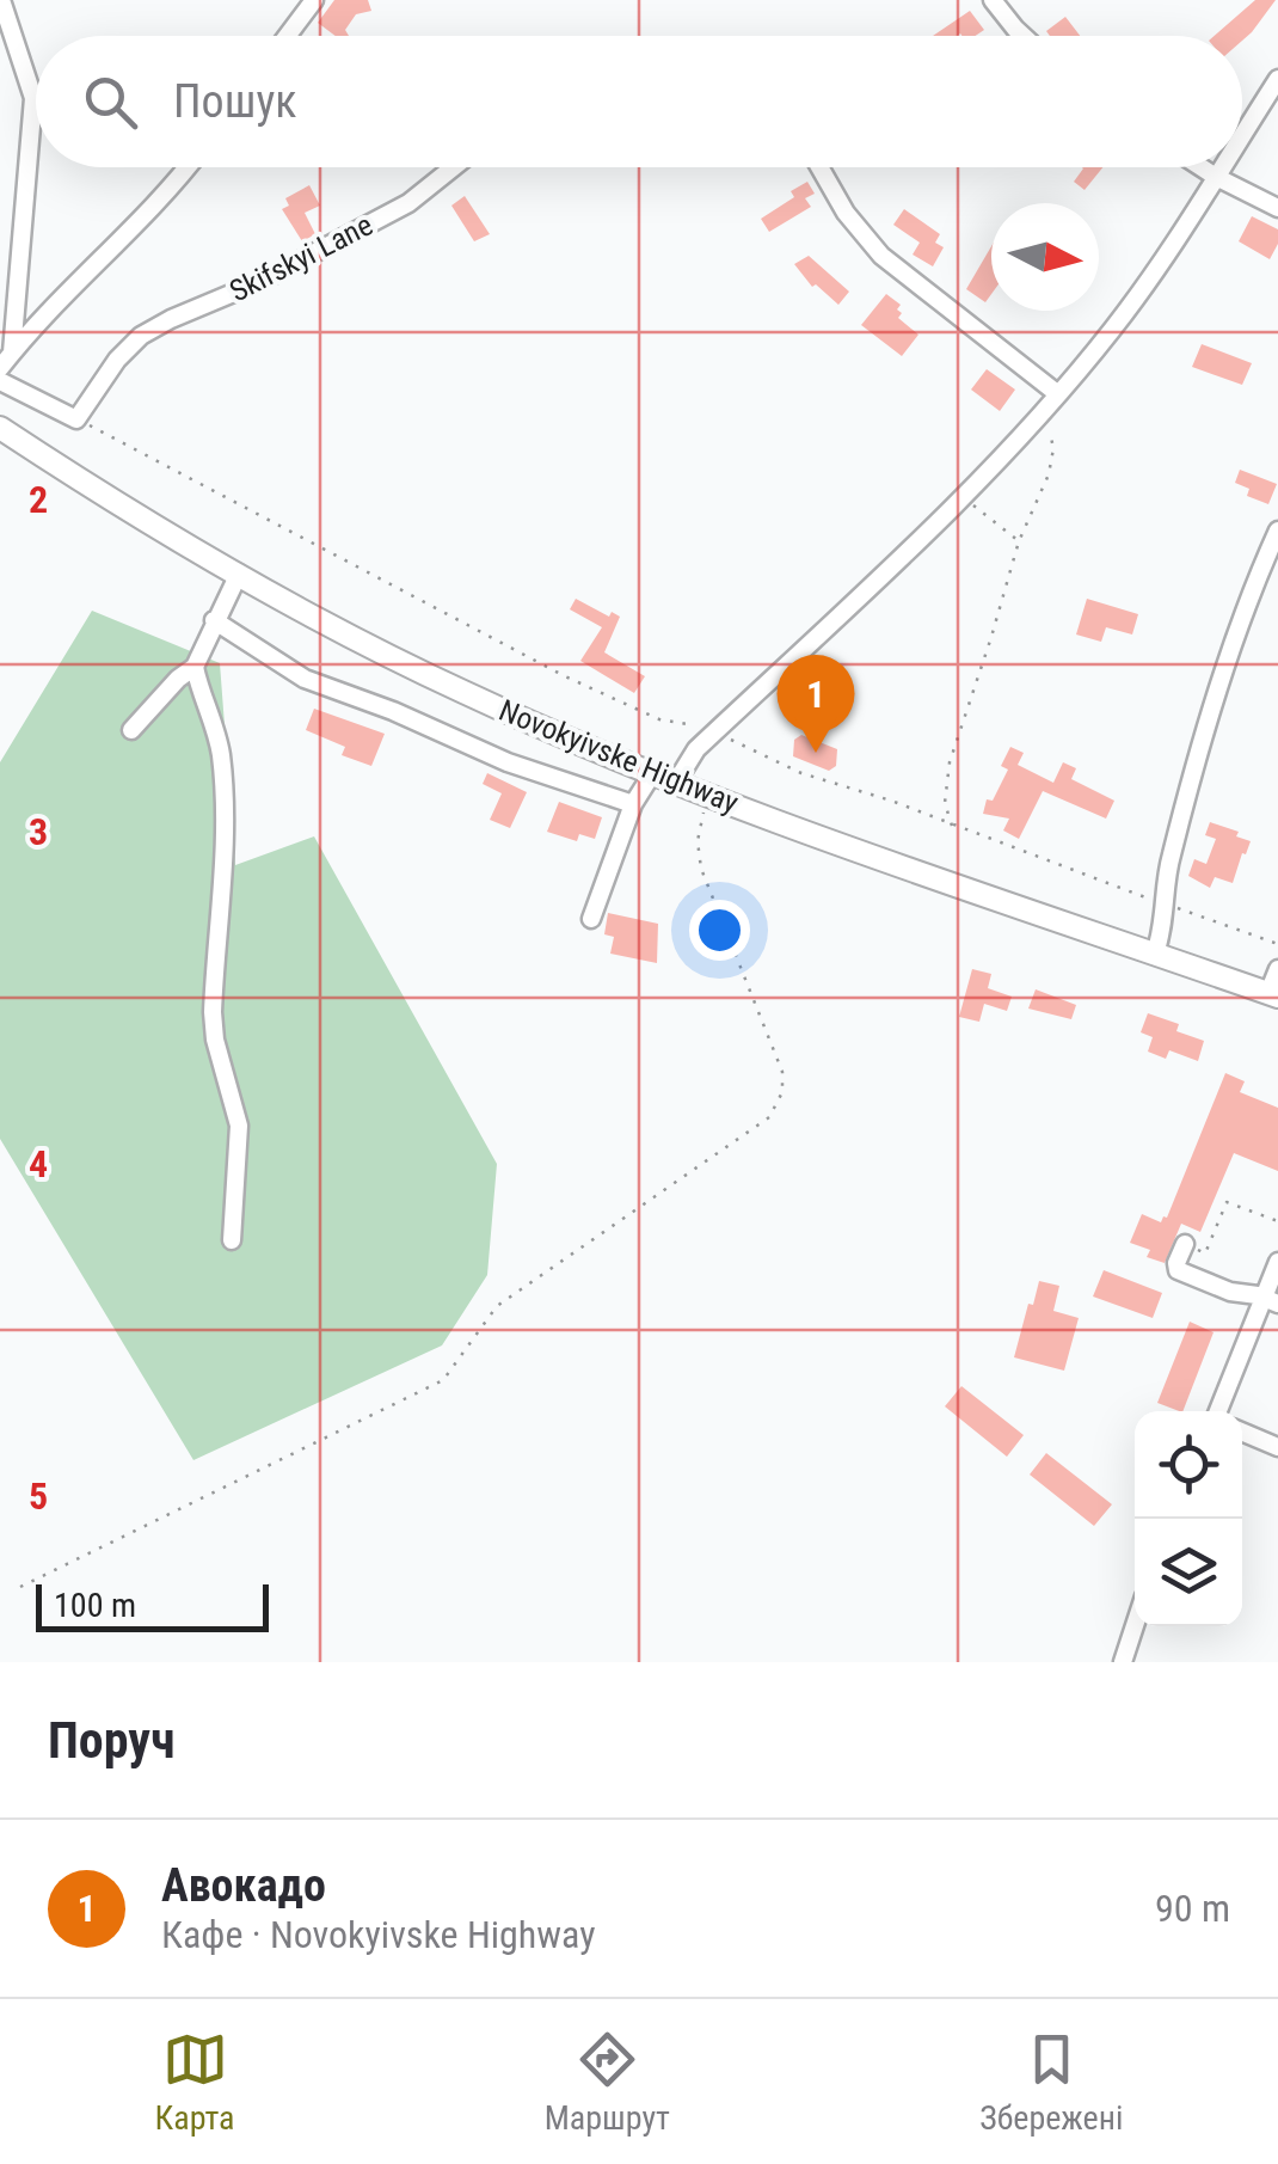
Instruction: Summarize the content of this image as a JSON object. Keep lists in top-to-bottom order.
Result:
{
  "streets": {
    "main road": ["Novokyivske Highway"],
    "street": ["Skifskyi Lane"]
  },
  "scale_bar": "100 m",
  "north": "right",
  "page": {
    "search": "Пошук",
    "pins": "1",
    "scale": "100 m",
    "heading": "Поруч",
    "list": [
      {
        "mark": "1",
        "name": "Авокадо",
        "note": "Кафе · Novokyivske Highway",
        "value": "90 m"
      }
    ],
    "nav": ["Карта", "Маршрут", "Збережені"]
  },
  "grid": {
    "rows": [
      "2",
      "3",
      "4",
      "5"
    ]
  }
}
